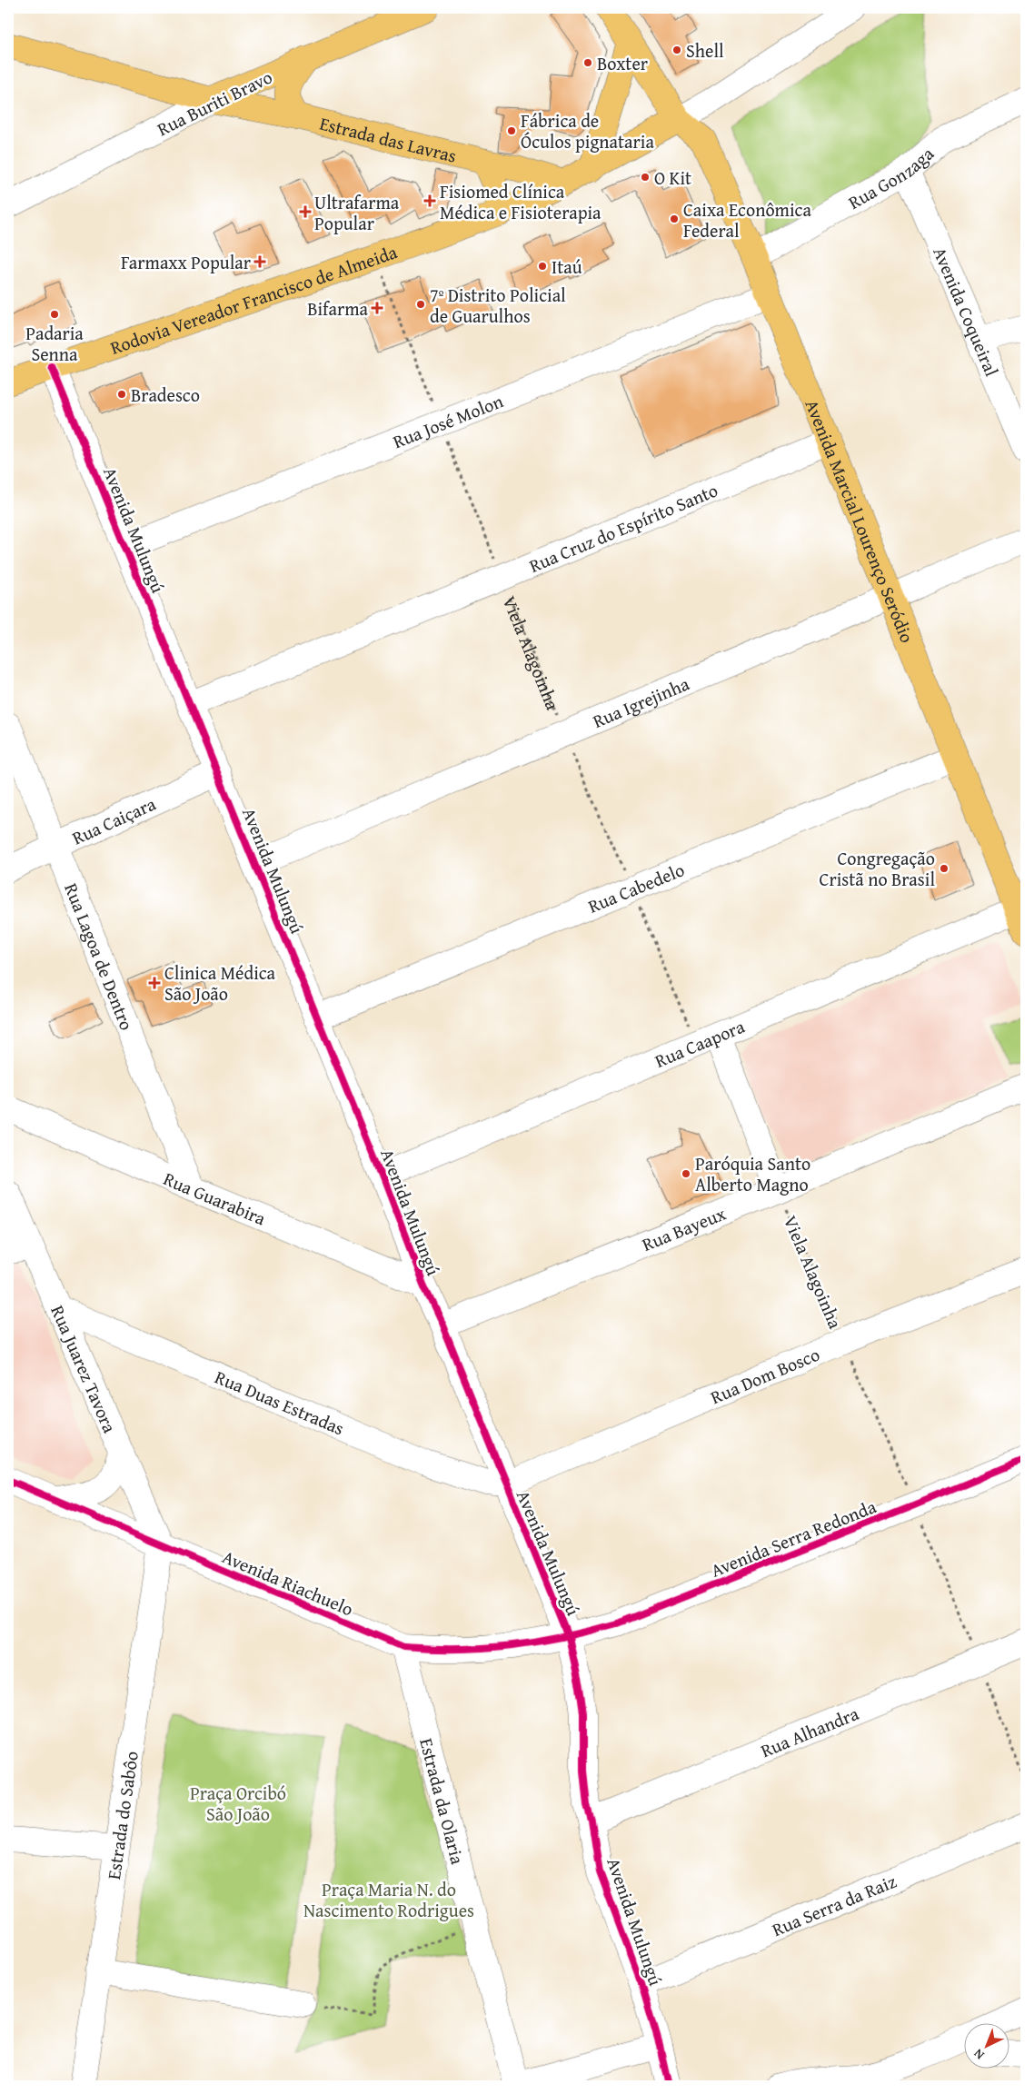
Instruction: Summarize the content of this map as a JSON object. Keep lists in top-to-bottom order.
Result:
{
  "streets": {
    "main road": [
      "Rua Buriti Bravo",
      "Estrada das Lavras",
      "Rodovia Vereador Francisco de Almeida",
      "Avenida Marcial Lourenço Seródio"
    ],
    "street": [
      "Rua Gonzaga",
      "Avenida Coqueiral",
      "Rua José Molon",
      "Rua Cruz do Espírito Santo",
      "Avenida Mulungú",
      "Rua Igrejinha",
      "Rua Caiçara",
      "Rua Cabedelo",
      "Rua Lagoa de Dentro",
      "Rua Caapora",
      "Rua Guarabira",
      "Rua Bayeux",
      "Rua Juarez Tavora",
      "Rua Dom Bosco",
      "Rua Duas Estradas",
      "Avenida Serra Redonda",
      "Avenida Riachuelo",
      "Rua Alhandra",
      "Estrada da Olaria",
      "Estrada do Sabôo",
      "Rua Serra da Raiz"
    ],
    "path": ["Viela Alagoinha"]
  },
  "crossings": [
    ["Rua Buriti Bravo", "Estrada das Lavras"],
    ["Estrada das Lavras", "Rodovia Vereador Francisco de Almeida"],
    ["Rua Gonzaga", "Avenida Coqueiral"],
    ["Rua Gonzaga", "Avenida Marcial Lourenço Seródio"],
    ["Rodovia Vereador Francisco de Almeida", "Avenida Mulungú"],
    ["Rodovia Vereador Francisco de Almeida", "Viela Alagoinha"],
    ["Rua José Molon", "Avenida Marcial Lourenço Seródio"],
    ["Rua José Molon", "Avenida Mulungú"],
    ["Rua José Molon", "Viela Alagoinha"],
    ["Avenida Marcial Lourenço Seródio", "Rua Cruz do Espírito Santo"],
    ["Avenida Marcial Lourenço Seródio", "Rua Igrejinha"],
    ["Avenida Marcial Lourenço Seródio", "Rua Cabedelo"],
    ["Avenida Marcial Lourenço Seródio", "Rua Caapora"],
    ["Rua Cruz do Espírito Santo", "Avenida Mulungú"],
    ["Rua Cruz do Espírito Santo", "Viela Alagoinha"],
    ["Avenida Mulungú", "Rua Igrejinha"],
    ["Avenida Mulungú", "Rua Caiçara"],
    ["Avenida Mulungú", "Rua Cabedelo"],
    ["Avenida Mulungú", "Rua Caapora"],
    ["Avenida Mulungú", "Rua Guarabira"],
    ["Avenida Mulungú", "Rua Bayeux"],
    ["Avenida Mulungú", "Rua Dom Bosco"],
    ["Avenida Mulungú", "Rua Duas Estradas"],
    ["Avenida Mulungú", "Avenida Serra Redonda"],
    ["Avenida Mulungú", "Avenida Riachuelo"],
    ["Avenida Mulungú", "Rua Alhandra"],
    ["Avenida Mulungú", "Rua Serra da Raiz"],
    ["Viela Alagoinha", "Rua Igrejinha"],
    ["Viela Alagoinha", "Rua Cabedelo"],
    ["Viela Alagoinha", "Rua Caapora"],
    ["Viela Alagoinha", "Rua Bayeux"],
    ["Viela Alagoinha", "Rua Dom Bosco"],
    ["Viela Alagoinha", "Avenida Serra Redonda"],
    ["Rua Caiçara", "Rua Lagoa de Dentro"],
    ["Rua Lagoa de Dentro", "Rua Guarabira"],
    ["Rua Juarez Tavora", "Rua Duas Estradas"],
    ["Rua Juarez Tavora", "Avenida Riachuelo"],
    ["Rua Juarez Tavora", "Estrada do Sabôo"],
    ["Rua Dom Bosco", "Rua Duas Estradas"],
    ["Avenida Serra Redonda", "Avenida Riachuelo"],
    ["Avenida Riachuelo", "Estrada da Olaria"],
    ["Avenida Riachuelo", "Estrada do Sabôo"]
  ],
  "parks": ["Praça Orcibó São João", "Praça Maria N. do Nascimento Rodrigues"],
  "places": {
    "other": [
      "Shell",
      "Boxter",
      "Fábrica de Óculos pignataria",
      "O Kit",
      "Caixa Econômica Federal",
      "Itaú",
      "7º Distrito Policial de Guarulhos",
      "Padaria Senna",
      "Bradesco",
      "Congregação Cristã no Brasil",
      "Paróquia Santo Alberto Magno"
    ],
    "health": [
      "Fisiomed Clínica Médica e Fisioterapia",
      "Ultrafarma Popular",
      "Farmaxx Popular",
      "Bifarma",
      "Clinica Médica São João"
    ]
  },
  "north": "bottom left"
}
